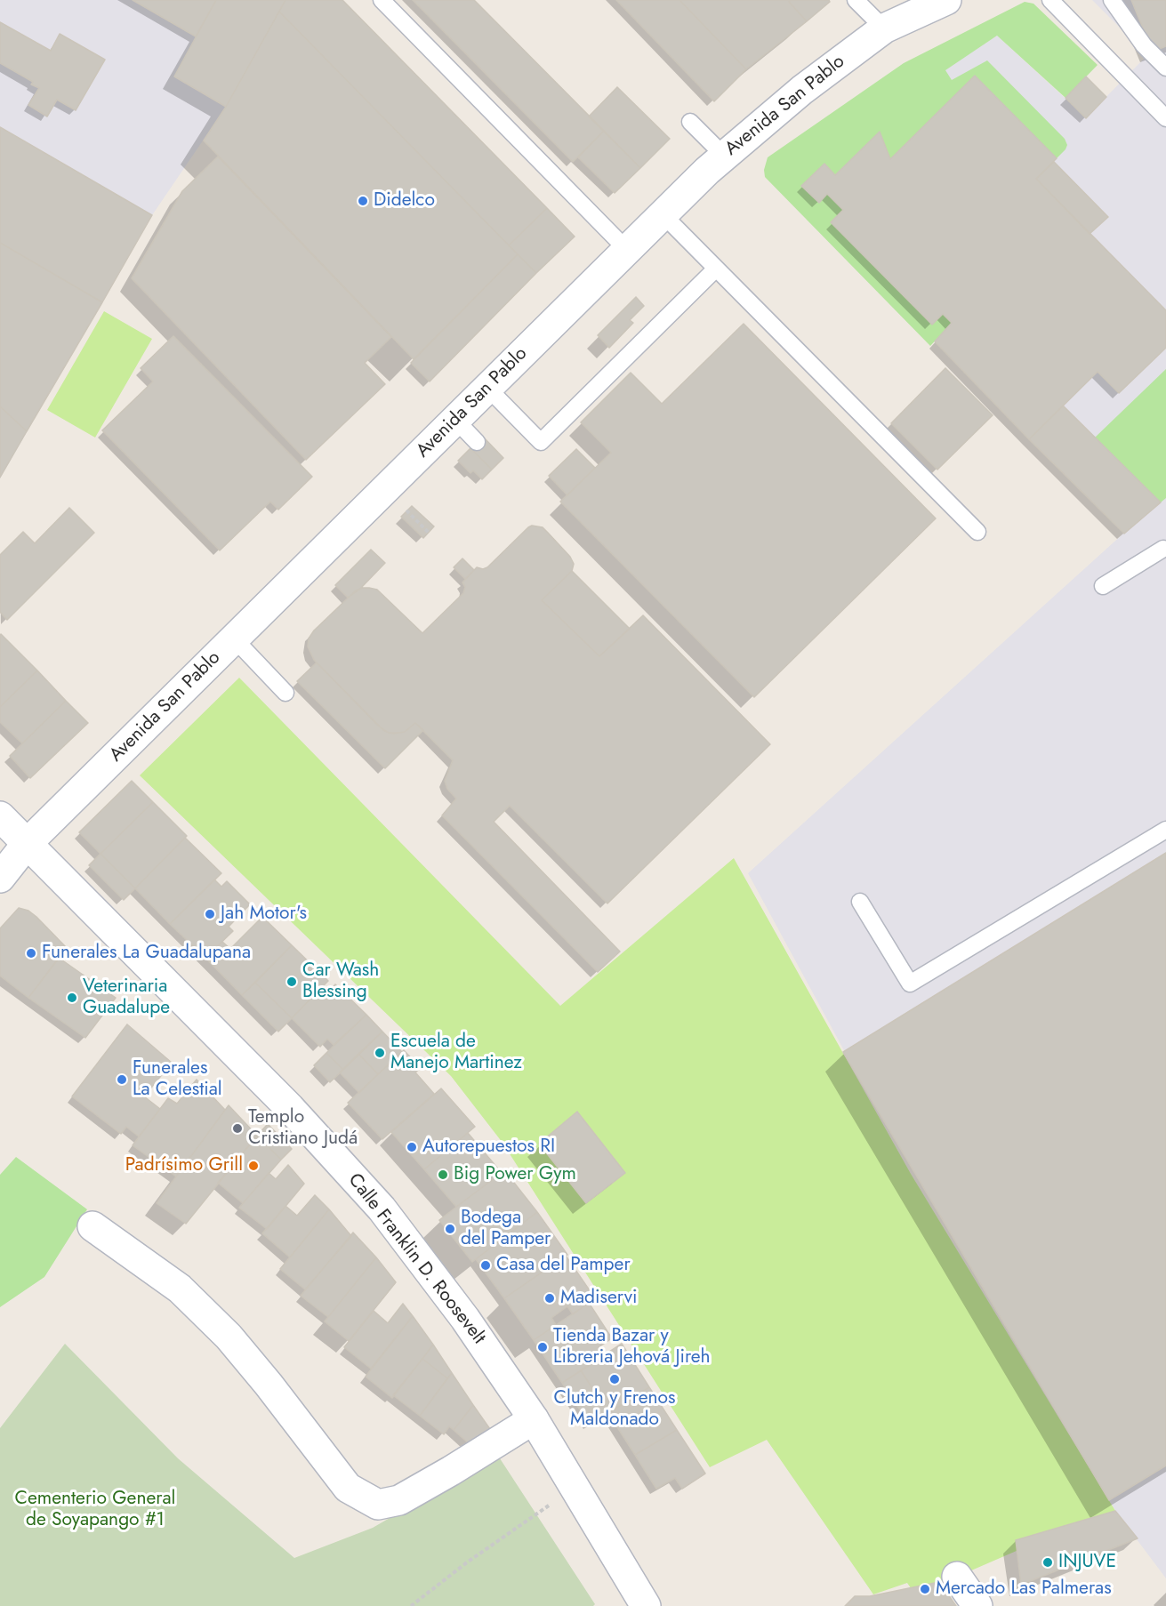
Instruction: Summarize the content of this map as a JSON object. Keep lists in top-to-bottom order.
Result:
{
  "streets": {
    "street": ["Avenida San Pablo", "Calle Franklin D. Roosevelt"]
  },
  "crossings": [
    ["Avenida San Pablo", "Calle Franklin D. Roosevelt"]
  ],
  "parks": ["Cementerio General de Soyapango #1"],
  "places": [
    "Didelco",
    "Jah Motor's",
    "Funerales La Guadalupana",
    "Car Wash Blessing",
    "Veterinaria Guadalupe",
    "Escuela de Manejo Martinez",
    "Funerales La Celestial",
    "Templo Cristiano Judá",
    "Autorepuestos RI",
    "Padrísimo Grill",
    "Big Power Gym",
    "Bodega del Pamper",
    "Casa del Pamper",
    "Madiservi",
    "Tienda Bazar y Libreria Jehová Jireh",
    "Clutch y Frenos Maldonado",
    "INJUVE",
    "Mercado Las Palmeras"
  ]
}
